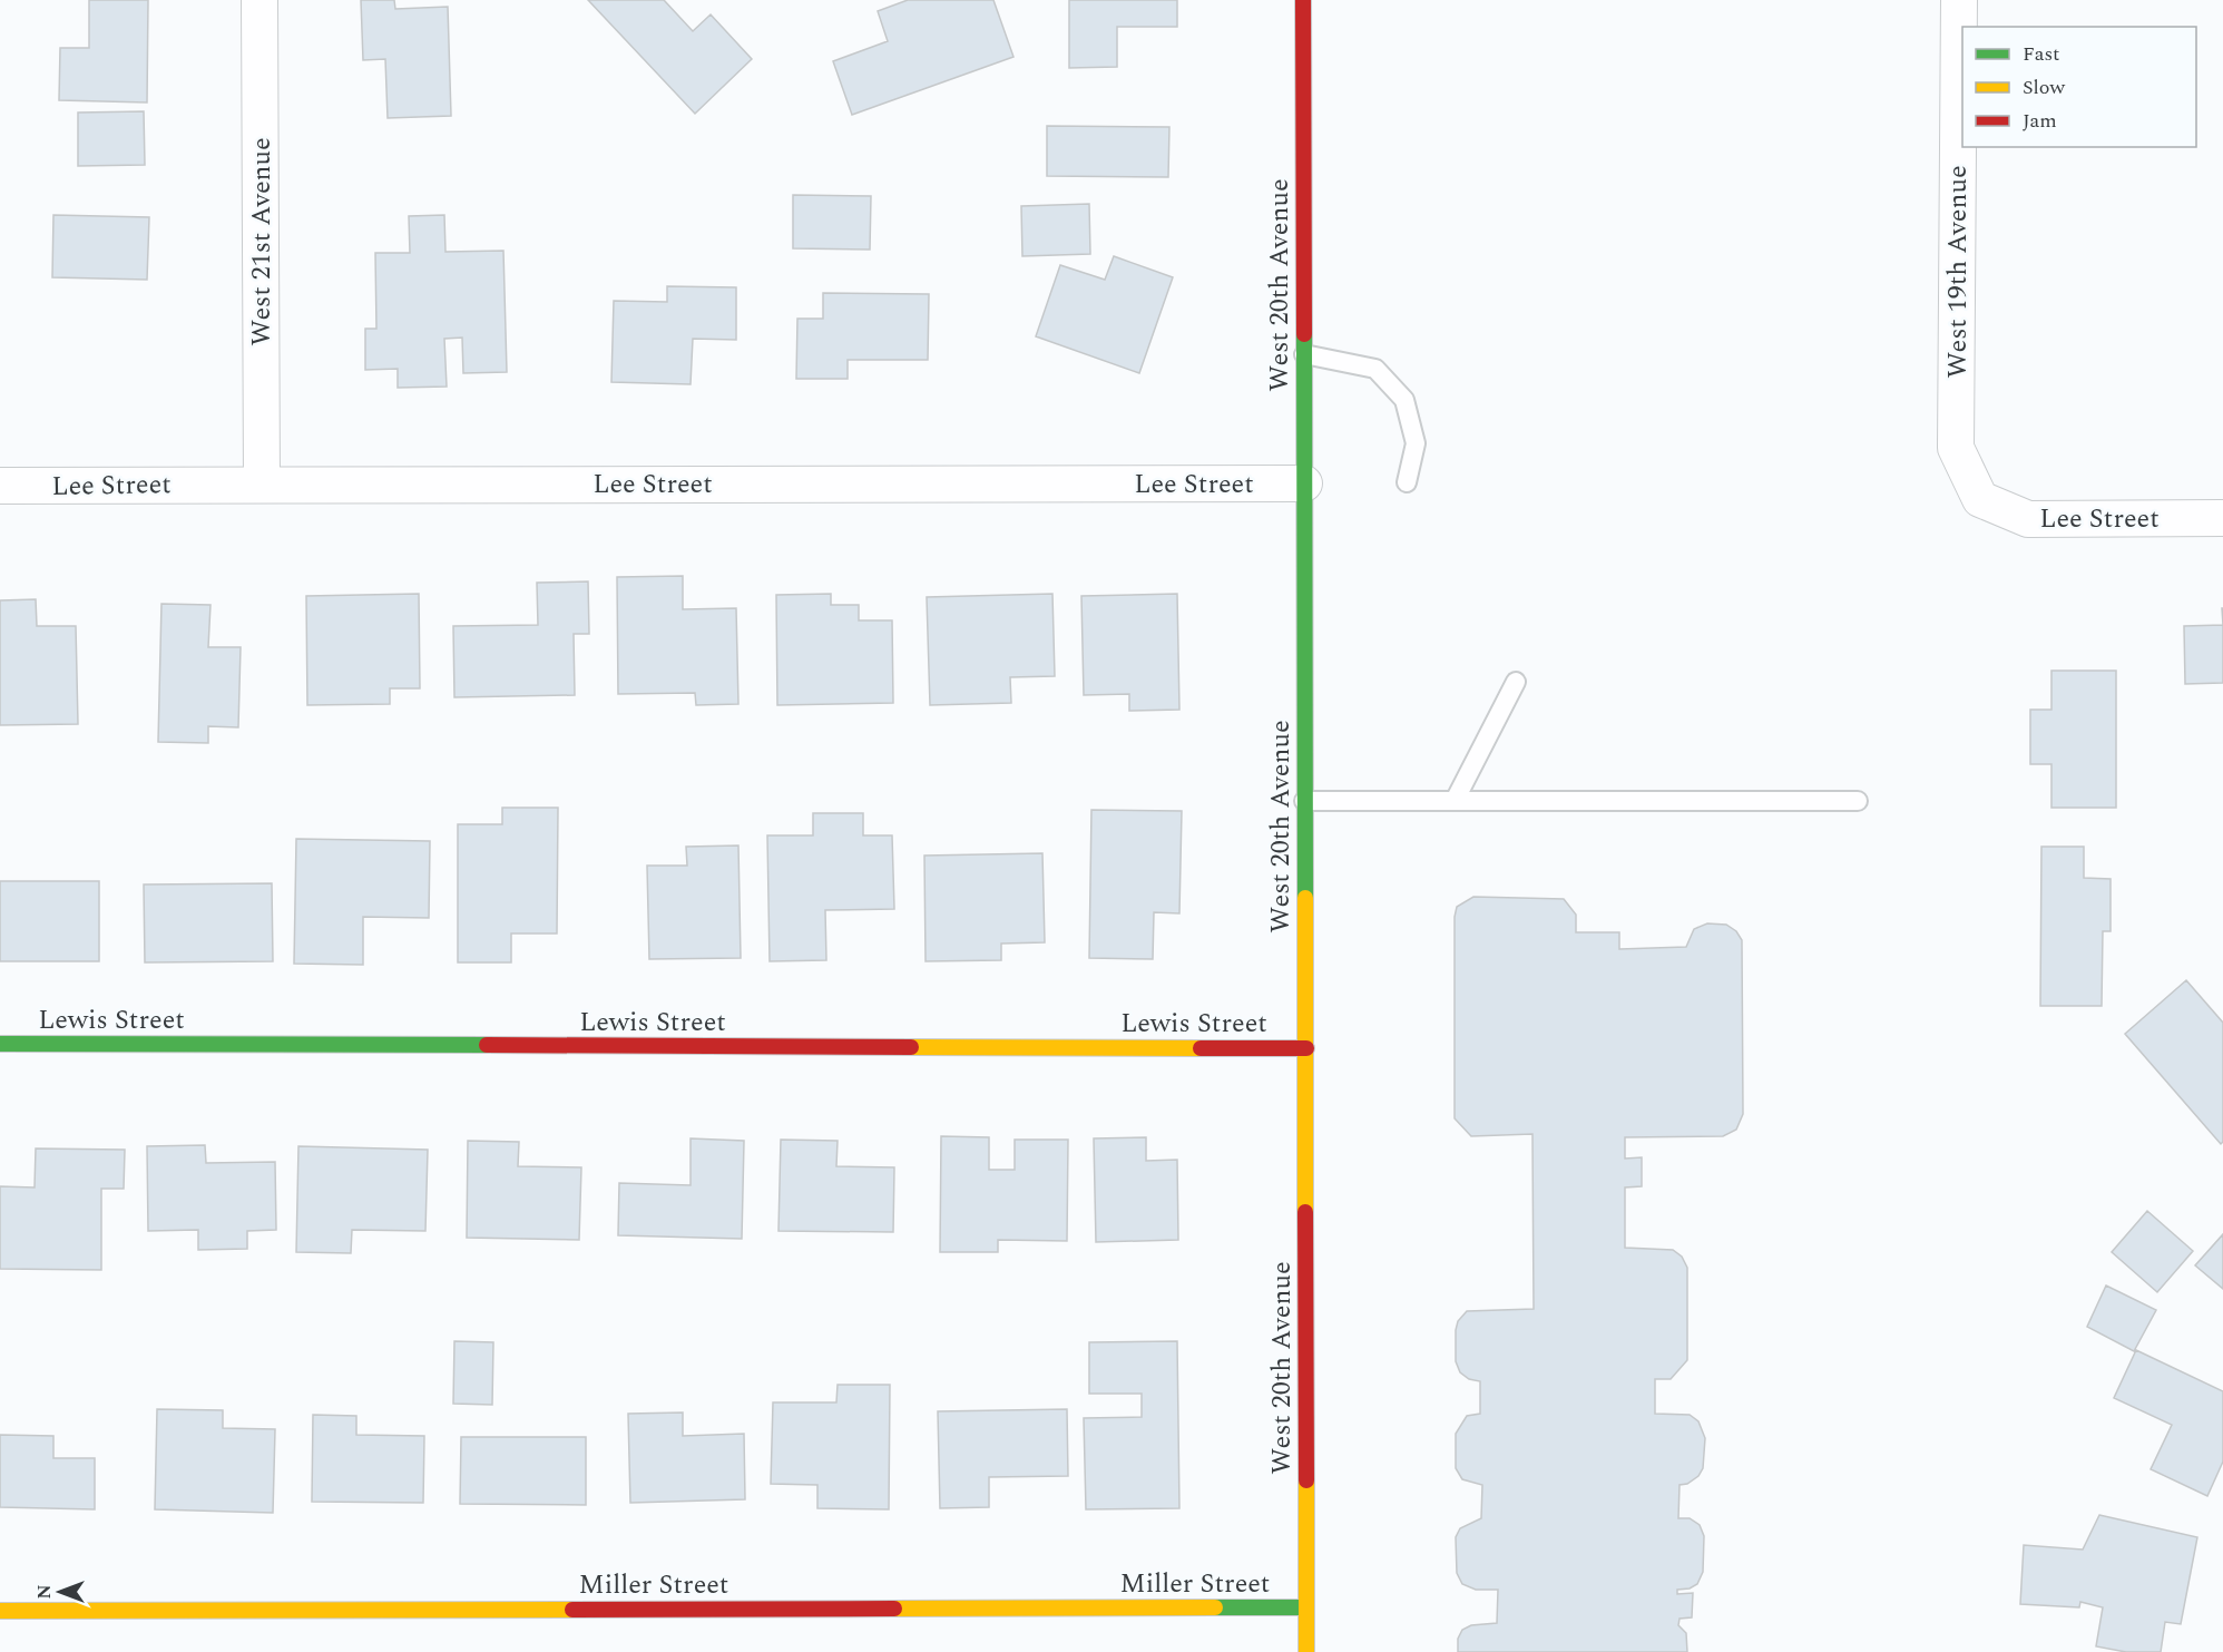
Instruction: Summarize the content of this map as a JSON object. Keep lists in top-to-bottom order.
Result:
{
  "streets": {
    "street": [
      "West 21st Avenue",
      "West 19th Avenue",
      "West 20th Avenue",
      "Lee Street",
      "Lewis Street",
      "Miller Street"
    ]
  },
  "crossings": [
    ["West 21st Avenue", "Lee Street"],
    ["West 19th Avenue", "Lee Street"],
    ["West 20th Avenue", "Lee Street"],
    ["West 20th Avenue", "Lewis Street"],
    ["West 20th Avenue", "Miller Street"]
  ],
  "legend": ["Fast", "Slow", "Jam"],
  "north": "left"
}
